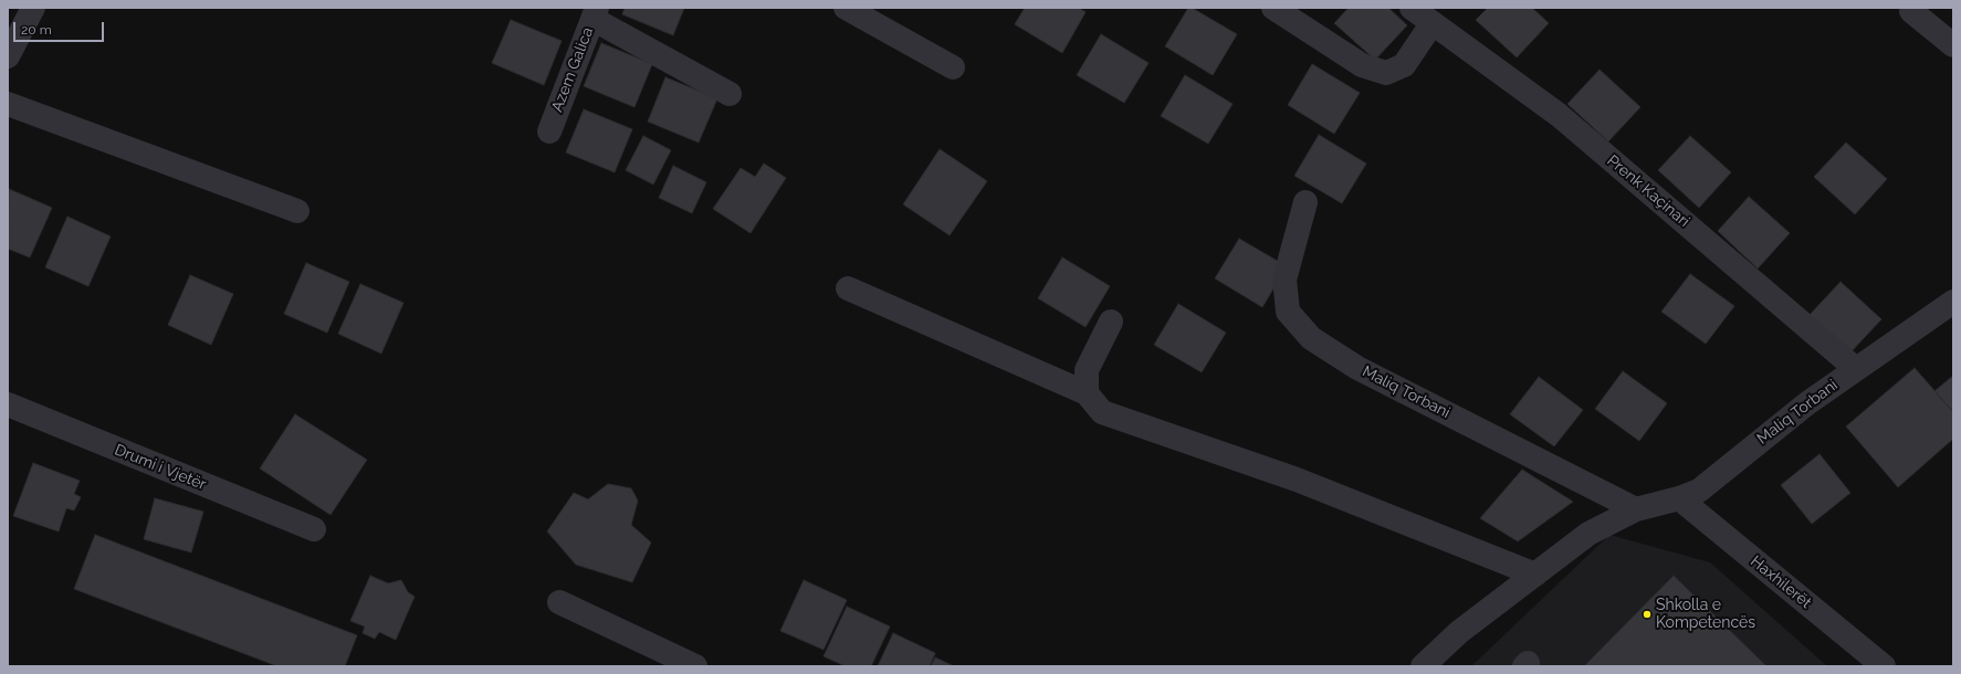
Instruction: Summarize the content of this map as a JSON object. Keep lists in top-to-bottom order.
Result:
{
  "streets": {
    "street": [
      "Azem Galica",
      "Prenk Kaçinari",
      "Maliq Torbani",
      "Drumi i Vjetër",
      "Haxhilerët"
    ]
  },
  "crossings": [
    ["Prenk Kaçinari", "Maliq Torbani"],
    ["Maliq Torbani", "Haxhilerët"]
  ],
  "places": ["Shkolla e Kompetencës"],
  "scale_bar": "20 m"
}
